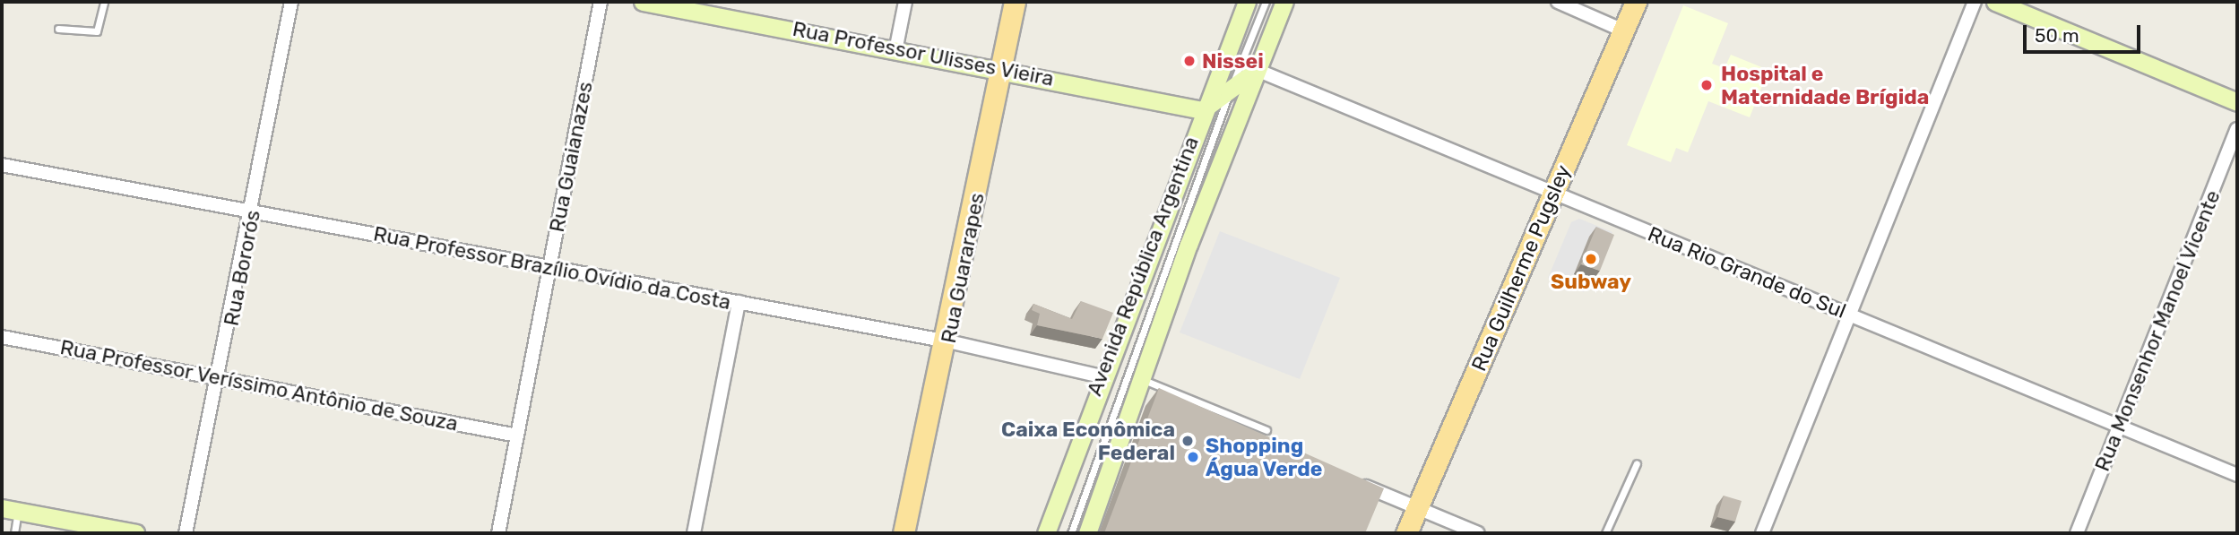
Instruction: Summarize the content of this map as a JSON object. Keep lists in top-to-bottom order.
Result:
{
  "streets": {
    "main road": ["Rua Guararapes", "Rua Guilherme Pugsley"],
    "street": [
      "Rua Professor Ulisses Vieira",
      "Rua Guaianazes",
      "Avenida República Argentina",
      "Rua Bororós",
      "Rua Professor Brazílio Ovídio da Costa",
      "Rua Rio Grande do Sul",
      "Rua Monsenhor Manoel Vicente",
      "Rua Professor Veríssimo Antônio de Souza"
    ]
  },
  "crossings": [
    ["Rua Professor Ulisses Vieira", "Avenida República Argentina"],
    ["Rua Professor Ulisses Vieira", "Rua Guararapes"],
    ["Rua Guaianazes", "Rua Professor Brazílio Ovídio da Costa"],
    ["Rua Guaianazes", "Rua Professor Veríssimo Antônio de Souza"],
    ["Avenida República Argentina", "Rua Professor Brazílio Ovídio da Costa"],
    ["Avenida República Argentina", "Rua Rio Grande do Sul"],
    ["Rua Bororós", "Rua Professor Brazílio Ovídio da Costa"],
    ["Rua Bororós", "Rua Professor Veríssimo Antônio de Souza"],
    ["Rua Professor Brazílio Ovídio da Costa", "Rua Guararapes"],
    ["Rua Guilherme Pugsley", "Rua Rio Grande do Sul"],
    ["Rua Rio Grande do Sul", "Rua Monsenhor Manoel Vicente"]
  ],
  "places": [
    "Nissei",
    "Hospital e Maternidade Brígida",
    "Subway",
    "Caixa Econômica Federal",
    "Shopping Água Verde"
  ],
  "scale_bar": "50 m"
}
